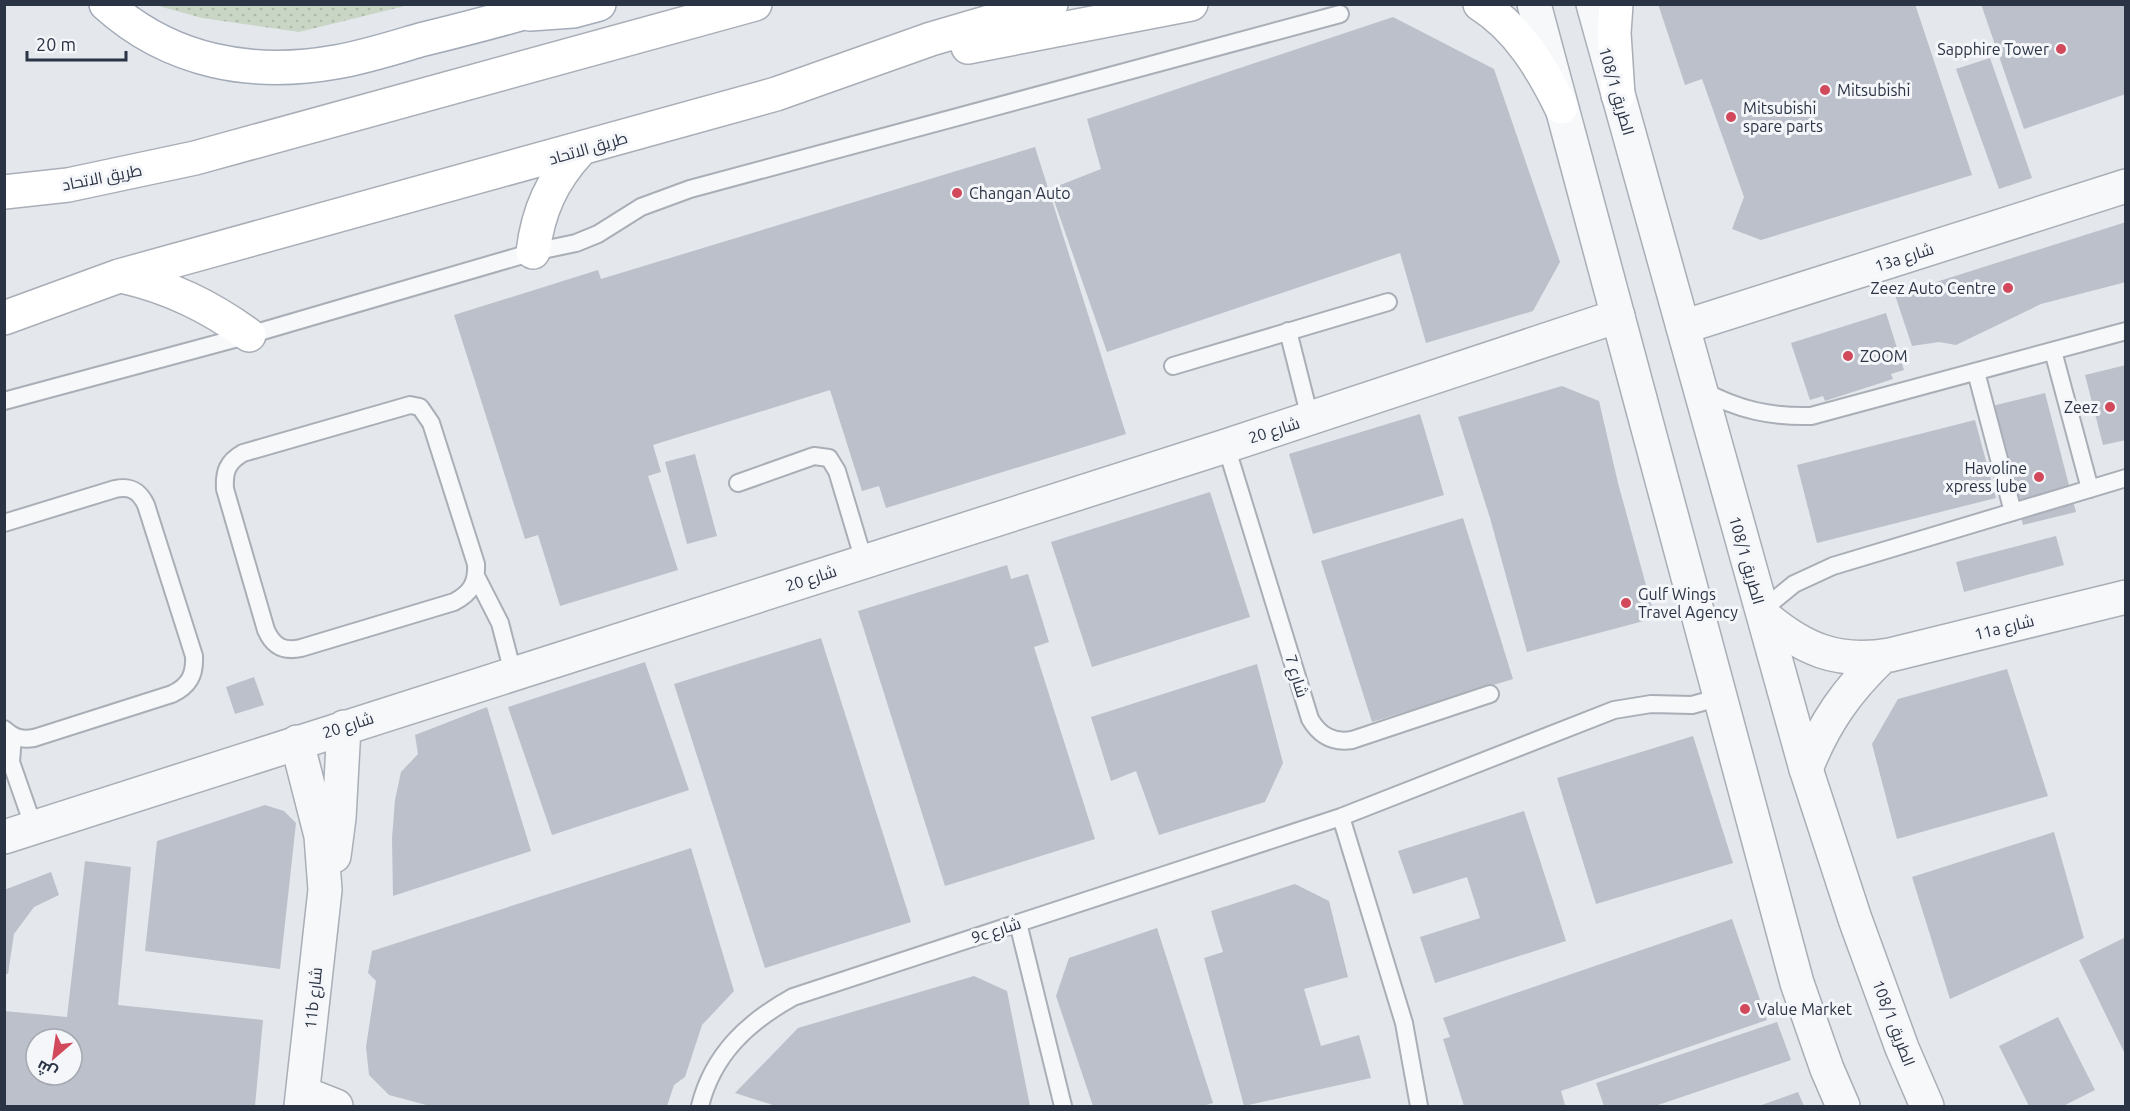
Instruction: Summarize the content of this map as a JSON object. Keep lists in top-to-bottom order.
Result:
{
  "streets": {
    "main road": ["طريق الاتحاد"],
    "street": [
      "108/1 الطريق",
      "13a شارع",
      "شارع 20",
      "11a شارع",
      "11b شارع"
    ],
    "lane": ["شارع 7", "9c شارع"]
  },
  "crossings": [
    ["108/1 الطريق", "13a شارع"],
    ["108/1 الطريق", "11a شارع"],
    ["شارع 20", "شارع 7"],
    ["شارع 20", "11b شارع"]
  ],
  "places": [
    "Sapphire Tower",
    "Mitsubishi",
    "Mitsubishi spare parts",
    "Changan Auto",
    "Zeez Auto Centre",
    "ZOOM",
    "Zeez",
    "Havoline xpress lube",
    "Gulf Wings Travel Agency",
    "Value Market"
  ],
  "scale_bar": "20 m",
  "north": "bottom left"
}
